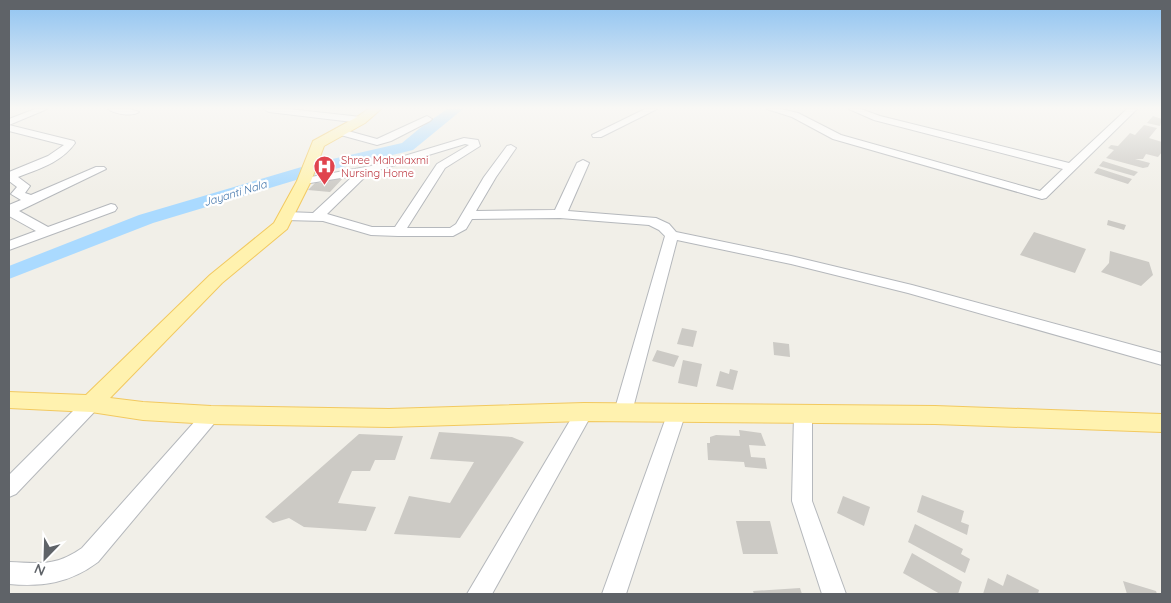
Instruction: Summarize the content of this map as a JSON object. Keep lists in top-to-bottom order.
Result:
{
  "water": ["Jayanti Nala"],
  "places": {
    "hospital": ["Shree Mahalaxmi Nursing Home"]
  },
  "north": "bottom left"
}
